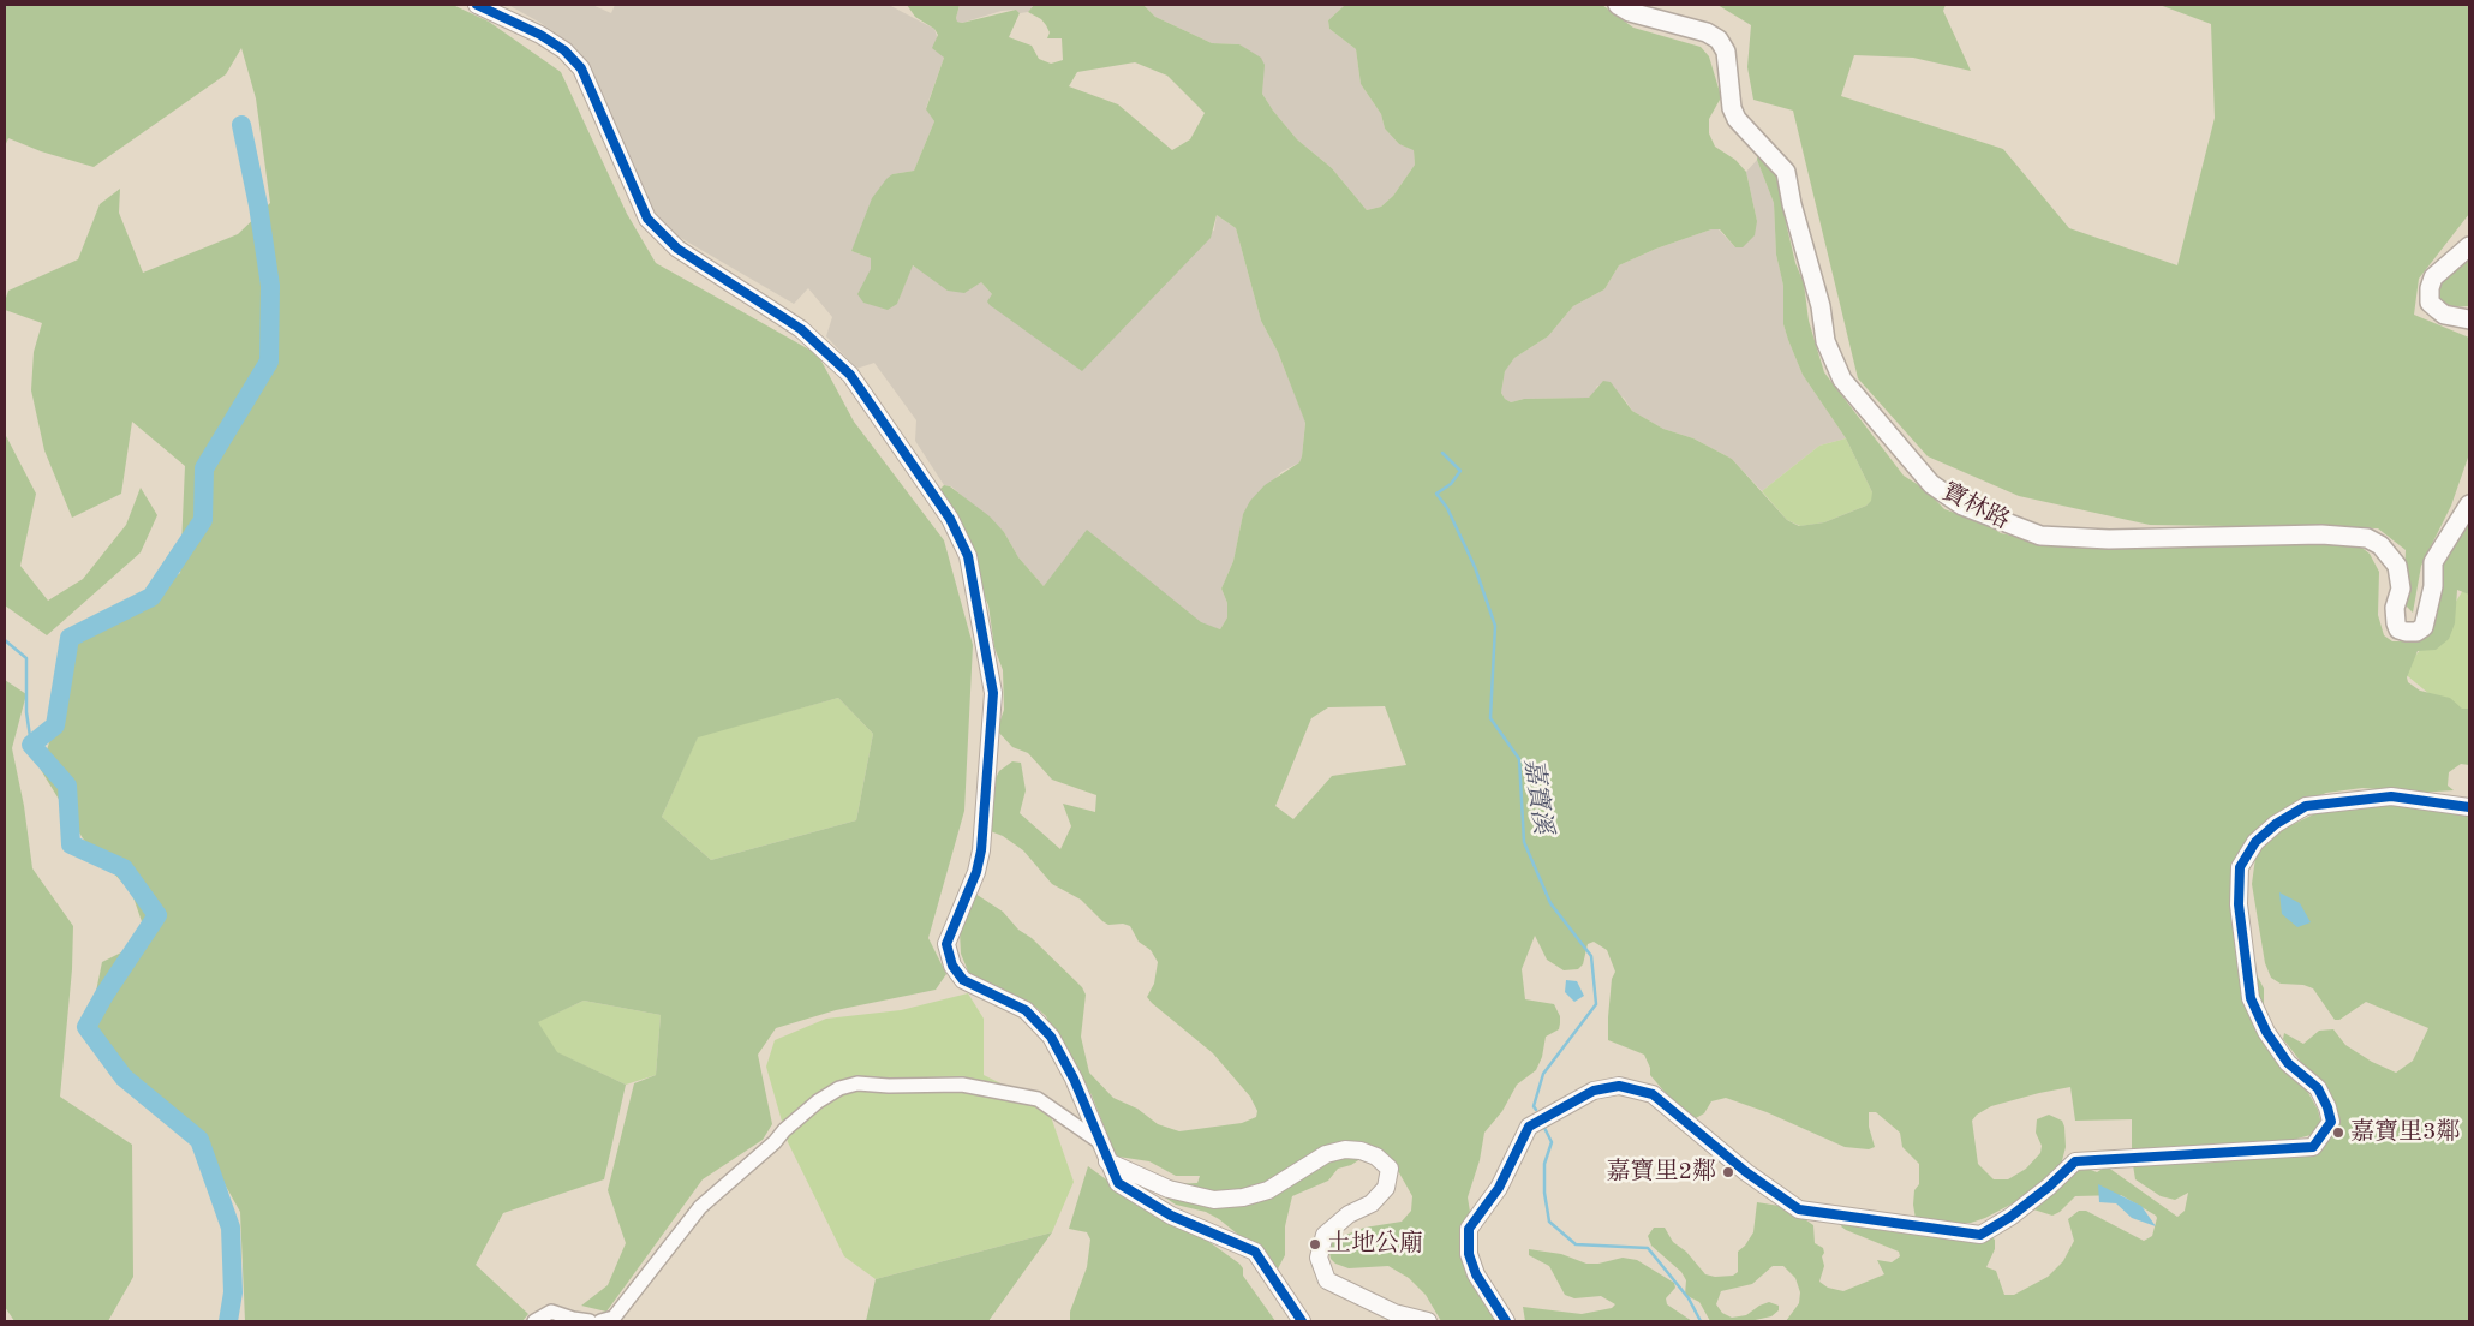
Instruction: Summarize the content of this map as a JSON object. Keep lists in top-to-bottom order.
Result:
{
  "streets": {
    "main road": ["寶林路"]
  },
  "water": ["嘉寶溪"],
  "places": ["嘉寶里3鄰", "嘉寶里2鄰", "土地公廟"]
}
